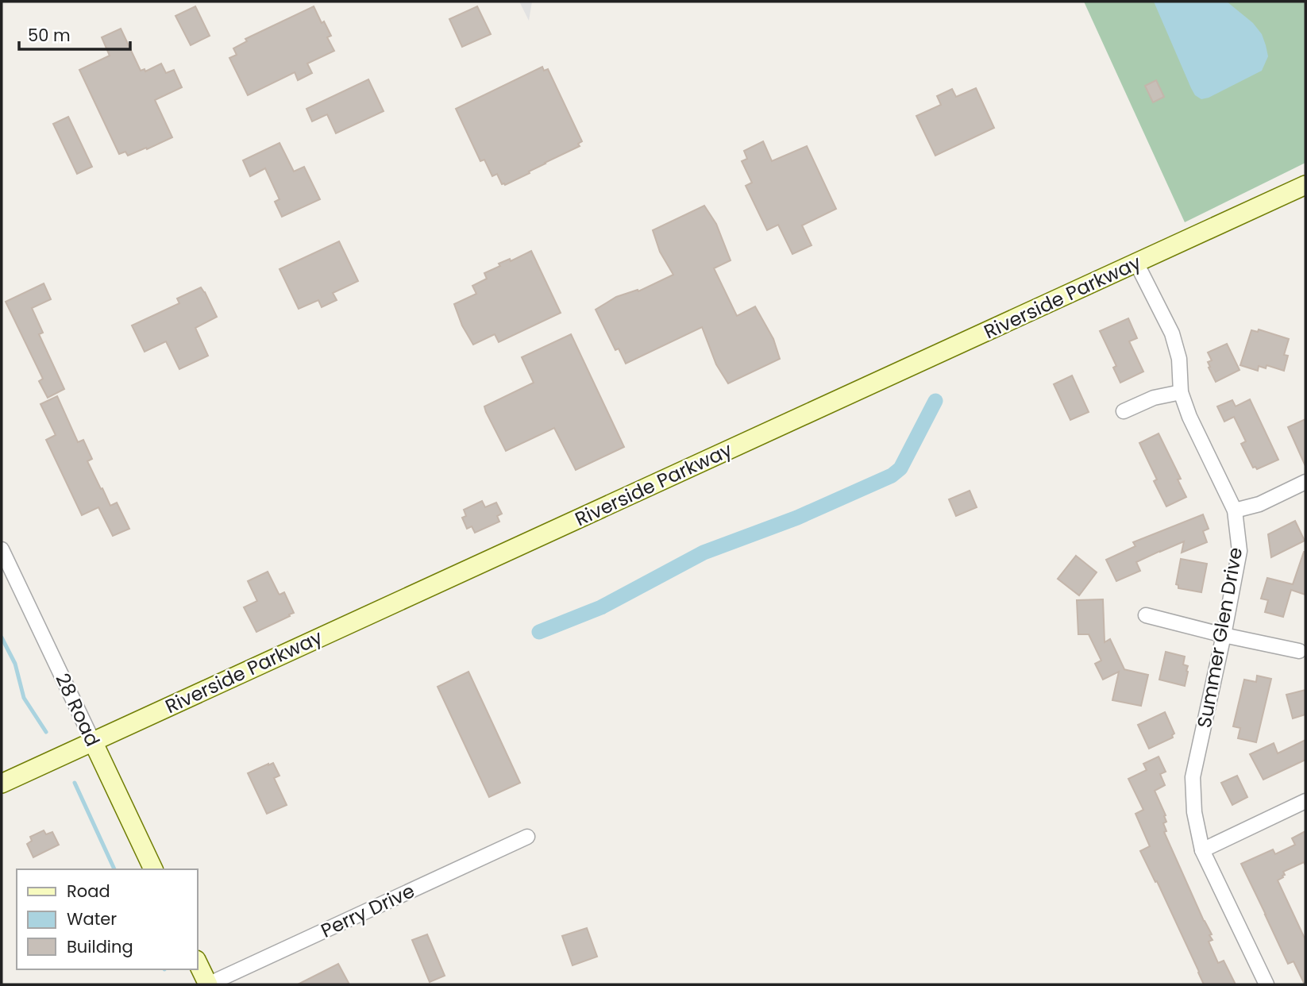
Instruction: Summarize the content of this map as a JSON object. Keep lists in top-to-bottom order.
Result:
{
  "streets": {
    "main road": ["Riverside Parkway", "28 Road"],
    "street": ["Summer Glen Drive", "Perry Drive"]
  },
  "crossings": [
    ["Riverside Parkway", "Summer Glen Drive"],
    ["Riverside Parkway", "28 Road"]
  ],
  "legend": ["Road", "Water", "Building"],
  "scale_bar": "50 m"
}
